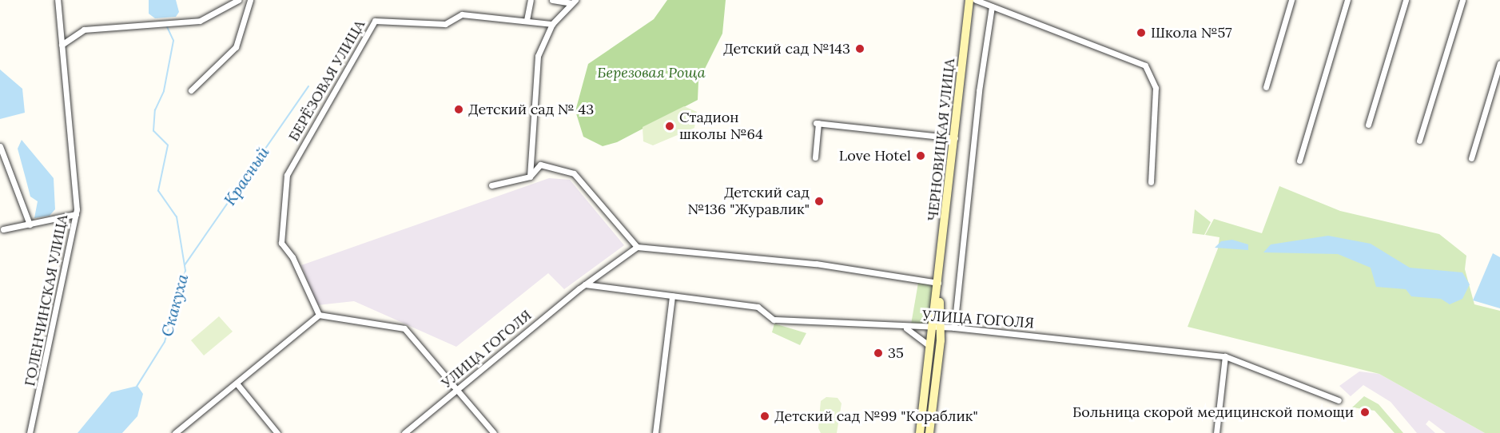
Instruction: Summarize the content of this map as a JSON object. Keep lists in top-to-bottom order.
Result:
{
  "streets": {
    "main road": ["ЧЕРНОВИЦКАЯ УЛИЦА"],
    "street": ["БЕРЁЗОВАЯ УЛИЦА", "ГОЛЕНЧИНСКАЯ УЛИЦА", "УЛИЦА ГОГОЛЯ"]
  },
  "crossings": [
    ["ЧЕРНОВИЦКАЯ УЛИЦА", "УЛИЦА ГОГОЛЯ"]
  ],
  "water": ["Красный", "Скакуха"],
  "parks": ["Березовая Роща"],
  "places": [
    "Школа №57",
    "Детский сад №143",
    "Детский сад № 43",
    "Стадион школы №64",
    "Love Hotel",
    "Детский сад №136 \"Журавлик\"",
    "35",
    "Больница скорой медицинской помощи",
    "Детский сад №99 \"Кораблик\""
  ]
}
